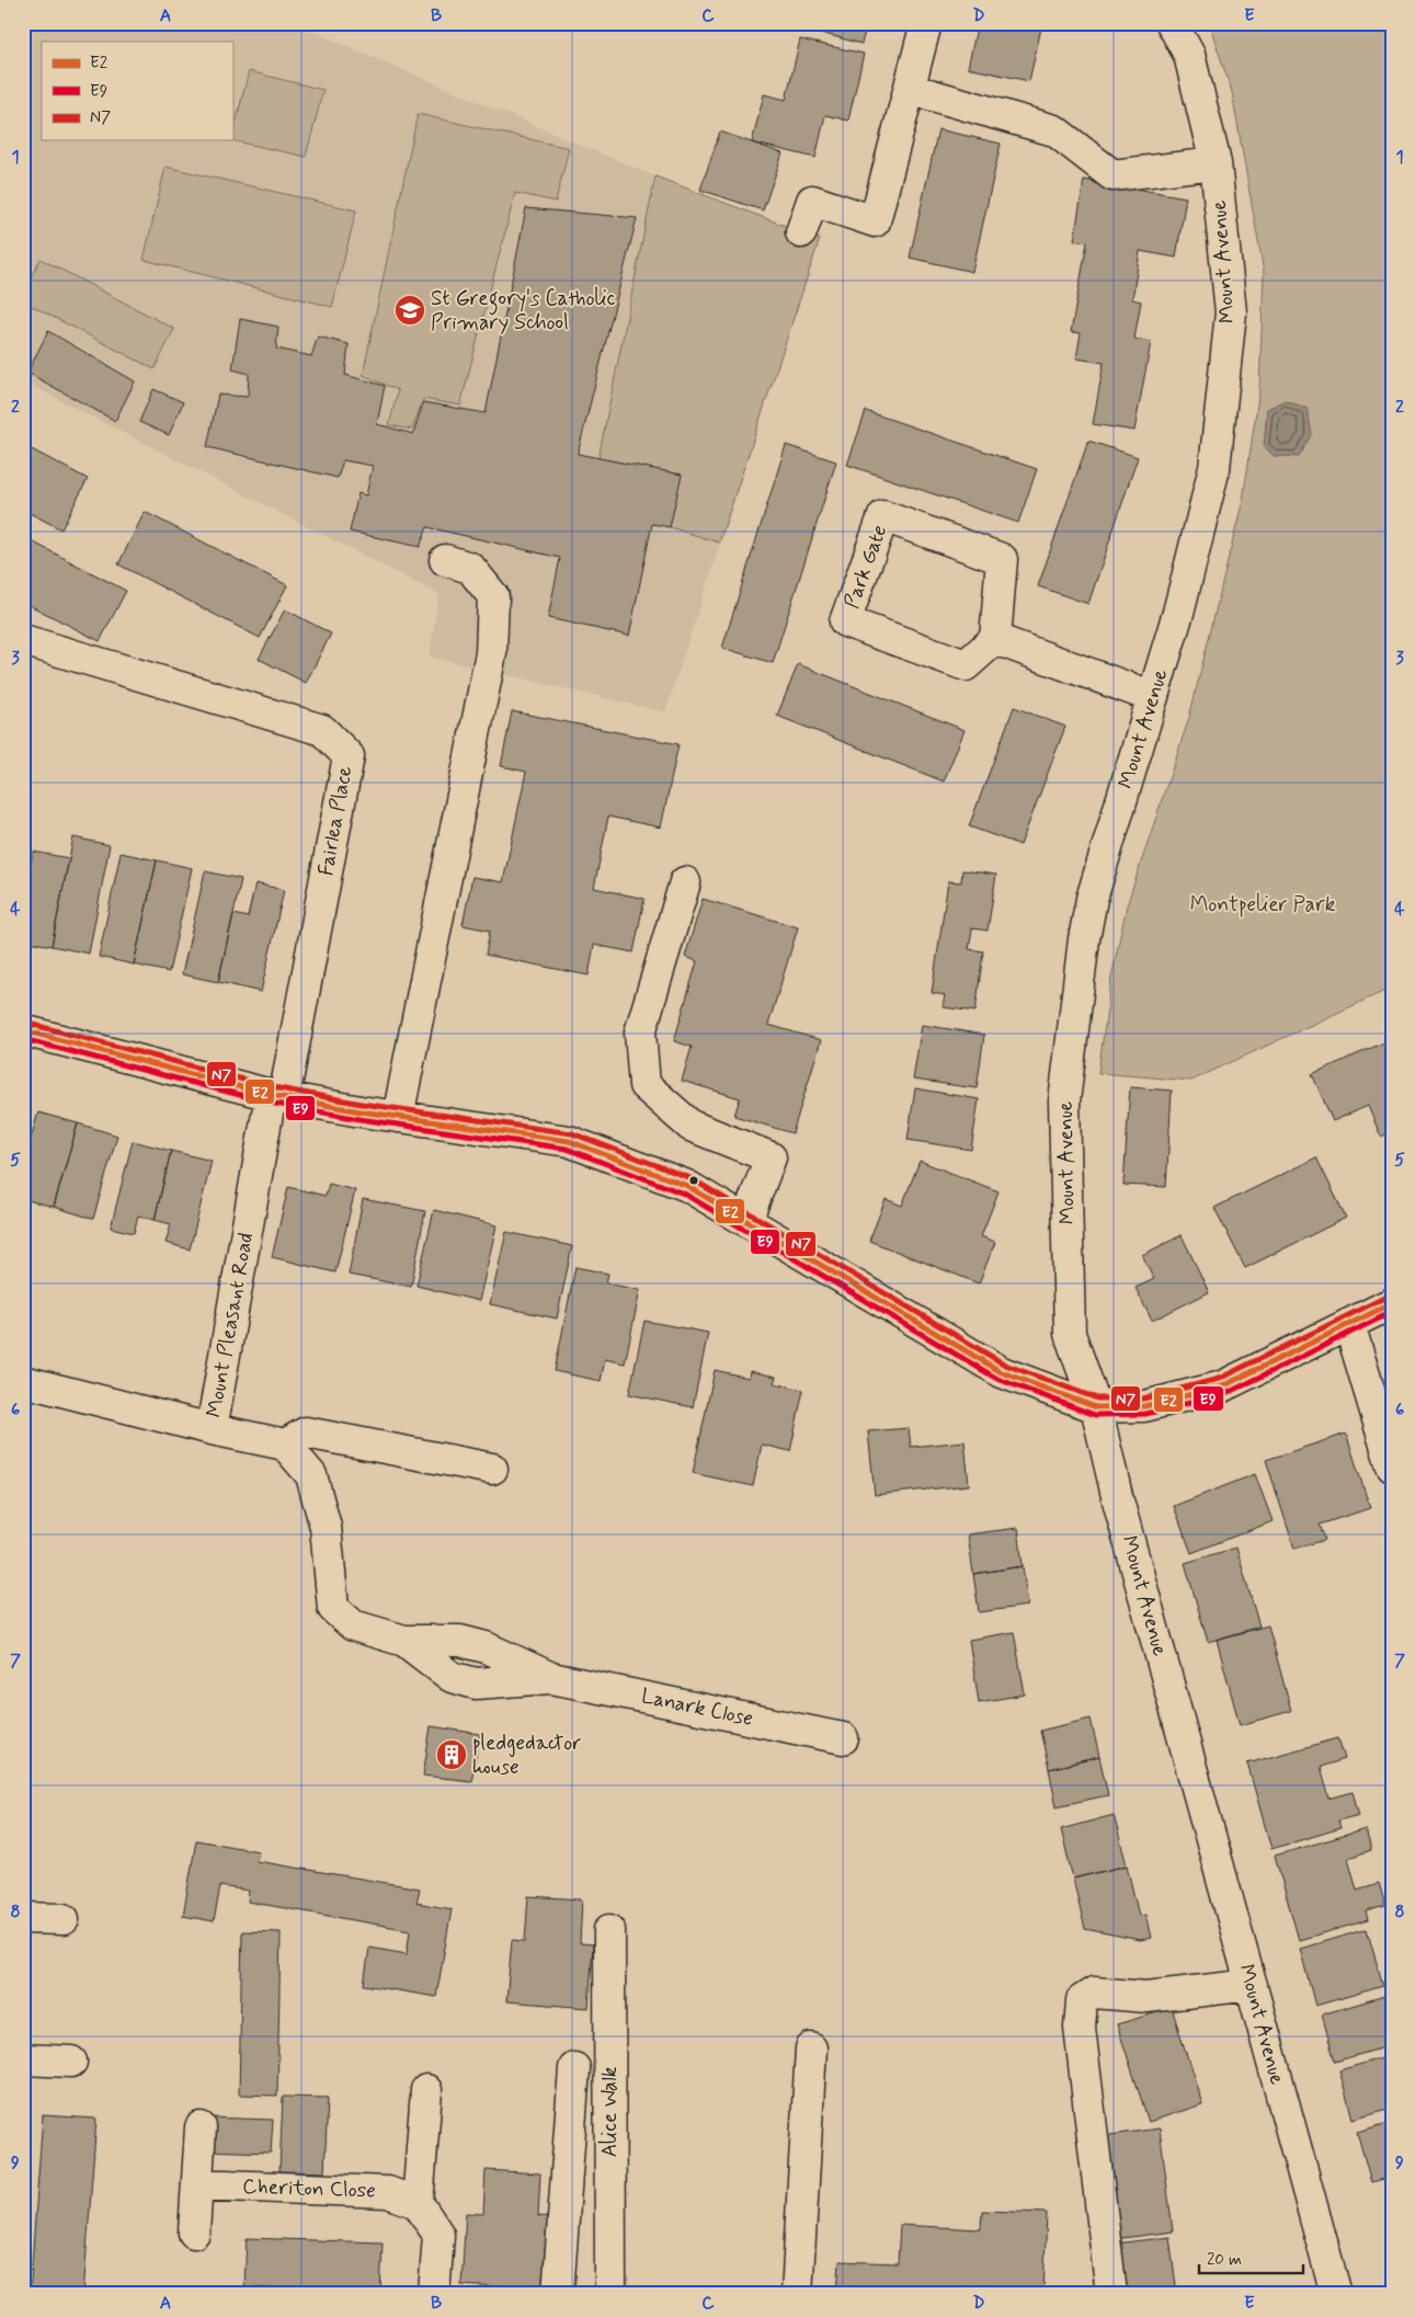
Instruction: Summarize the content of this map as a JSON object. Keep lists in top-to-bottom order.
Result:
{
  "streets": {
    "street": [
      "Mount Avenue",
      "Park Gate",
      "Fairlea Place",
      "Mount Pleasant Road",
      "Lanark Close",
      "Alice Walk",
      "Cheriton Close"
    ]
  },
  "crossings": [
    ["Fairlea Place", "Mount Pleasant Road"]
  ],
  "parks": ["Montpelier Park"],
  "places": {
    "school or university": ["St Gregory's Catholic Primary School"],
    "building": ["pledgedactor house"]
  },
  "lines": ["transit line N7", "transit line E2", "transit line E9"],
  "legend": ["E2", "E9", "N7"],
  "scale_bar": "20 m",
  "grid": {
    "columns": [
      "A",
      "B",
      "C",
      "D",
      "E"
    ],
    "rows": [
      "1",
      "2",
      "3",
      "4",
      "5",
      "6",
      "7",
      "8",
      "9"
    ]
  }
}
